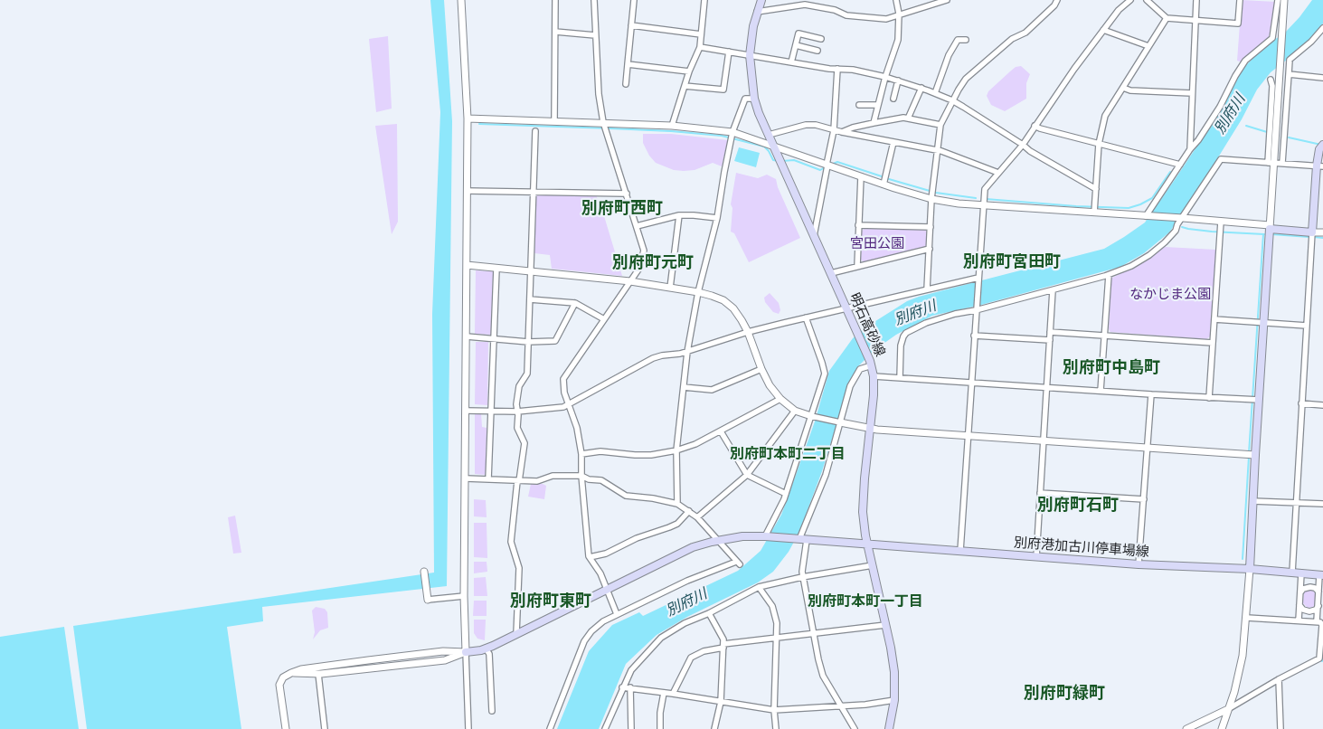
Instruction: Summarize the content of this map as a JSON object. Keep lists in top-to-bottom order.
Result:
{
  "streets": {
    "main road": ["明石高砂線", "別府港加古川停車場線"]
  },
  "crossings": [
    ["明石高砂線", "別府港加古川停車場線"]
  ],
  "districts": [
    "別府町西町",
    "別府町宮田町",
    "別府町元町",
    "別府町中島町",
    "別府町本町二丁目",
    "別府町石町",
    "別府町東町",
    "別府町本町一丁目",
    "別府町緑町"
  ],
  "water": ["別府川"],
  "parks": ["宮田公園", "なかじま公園"]
}
